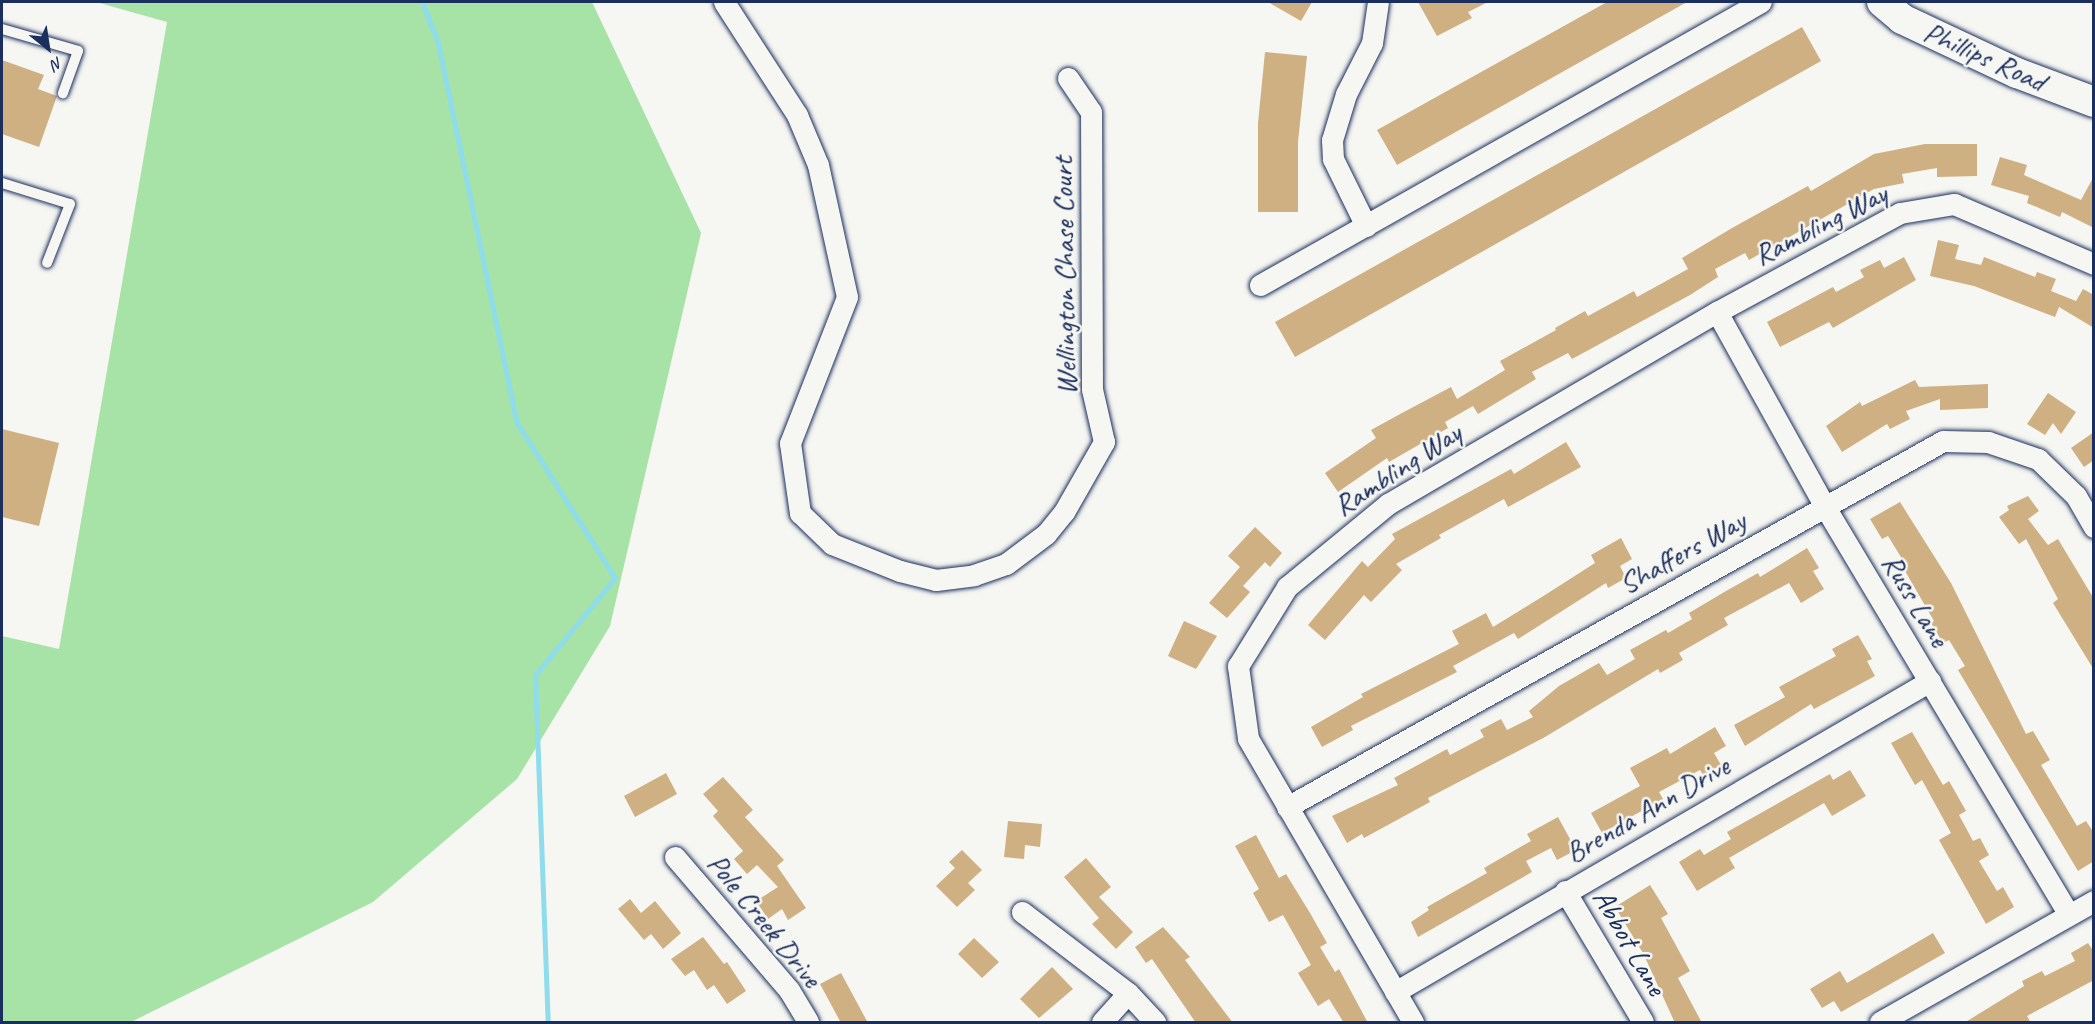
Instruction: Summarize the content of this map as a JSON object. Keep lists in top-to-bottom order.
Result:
{
  "streets": {
    "street": [
      "Phillips Road",
      "Rambling Way",
      "Wellington Chase Court",
      "Shaffers Way",
      "Russ Lane",
      "Brenda Ann Drive",
      "Pole Creek Drive",
      "Abbot Lane"
    ]
  },
  "crossings": [
    ["Rambling Way", "Shaffers Way"],
    ["Rambling Way", "Russ Lane"],
    ["Rambling Way", "Brenda Ann Drive"],
    ["Shaffers Way", "Russ Lane"],
    ["Russ Lane", "Brenda Ann Drive"],
    ["Brenda Ann Drive", "Abbot Lane"]
  ],
  "north": "bottom right"
}
